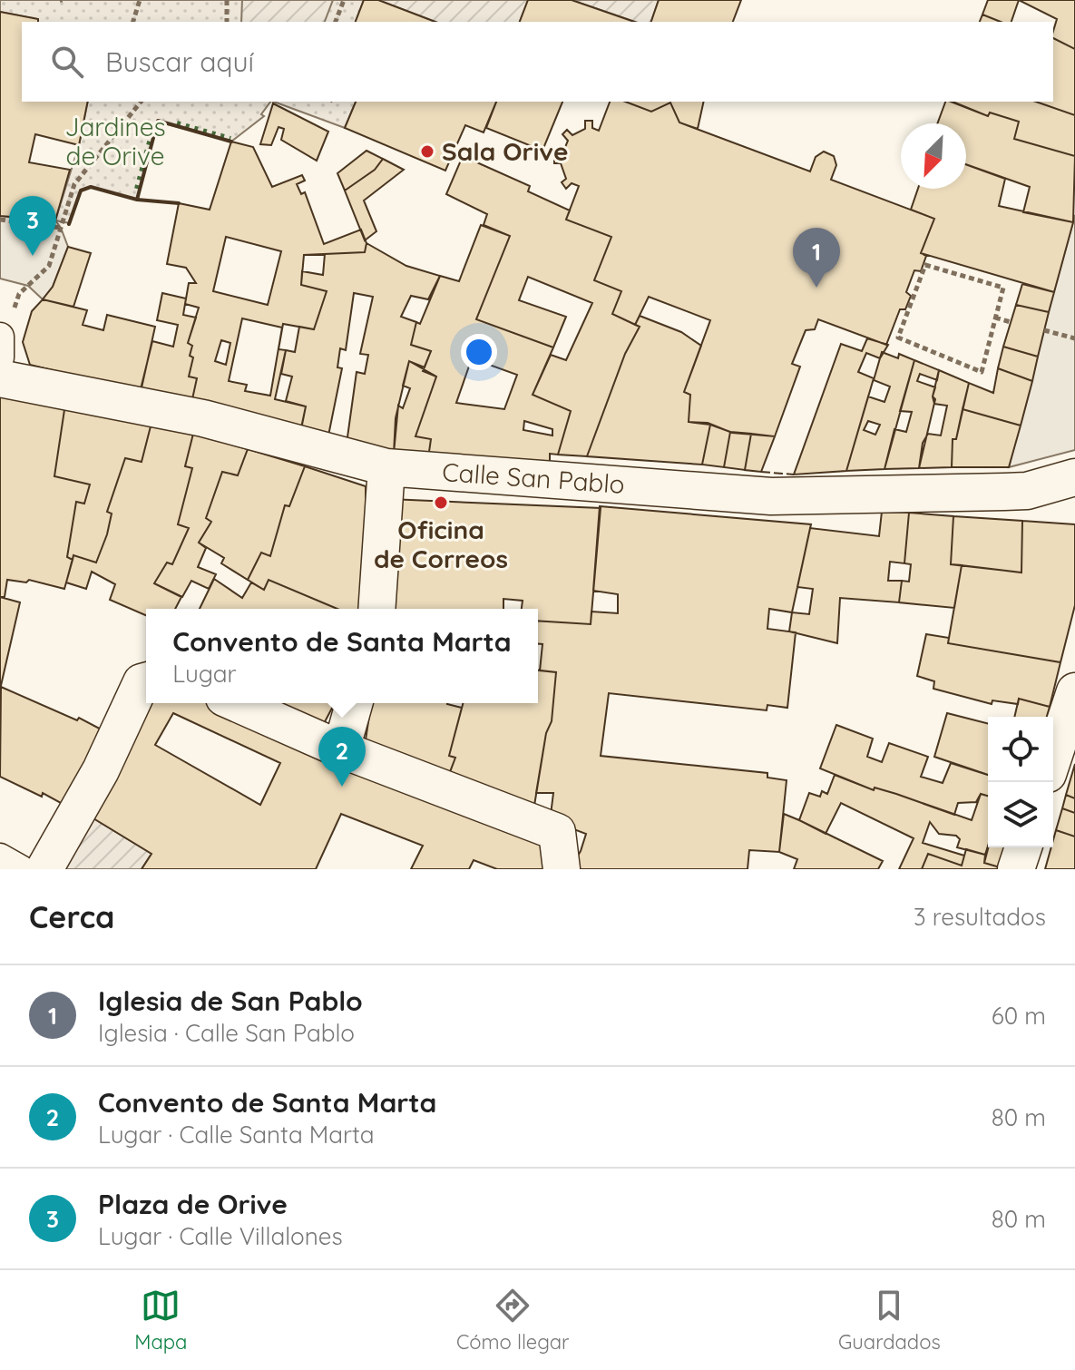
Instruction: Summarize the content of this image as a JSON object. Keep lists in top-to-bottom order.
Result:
{
  "streets": {
    "street": ["Calle San Pablo"]
  },
  "parks": ["Jardines de Orive"],
  "places": ["Sala Orive", "Oficina de Correos"],
  "north": "bottom left",
  "page": {
    "search": "Buscar aquí",
    "pins": ["3", "1", "2"],
    "popup": ["Convento de Santa Marta", "Lugar"],
    "heading": ["Cerca", "3 resultados"],
    "list": [
      {
        "mark": "1",
        "name": "Iglesia de San Pablo",
        "note": "Iglesia · Calle San Pablo",
        "value": "60 m"
      },
      {
        "mark": "2",
        "name": "Convento de Santa Marta",
        "note": "Lugar · Calle Santa Marta",
        "value": "80 m"
      },
      {
        "mark": "3",
        "name": "Plaza de Orive",
        "note": "Lugar · Calle Villalones",
        "value": "80 m"
      }
    ],
    "nav": ["Mapa", "Cómo llegar", "Guardados"]
  }
}
